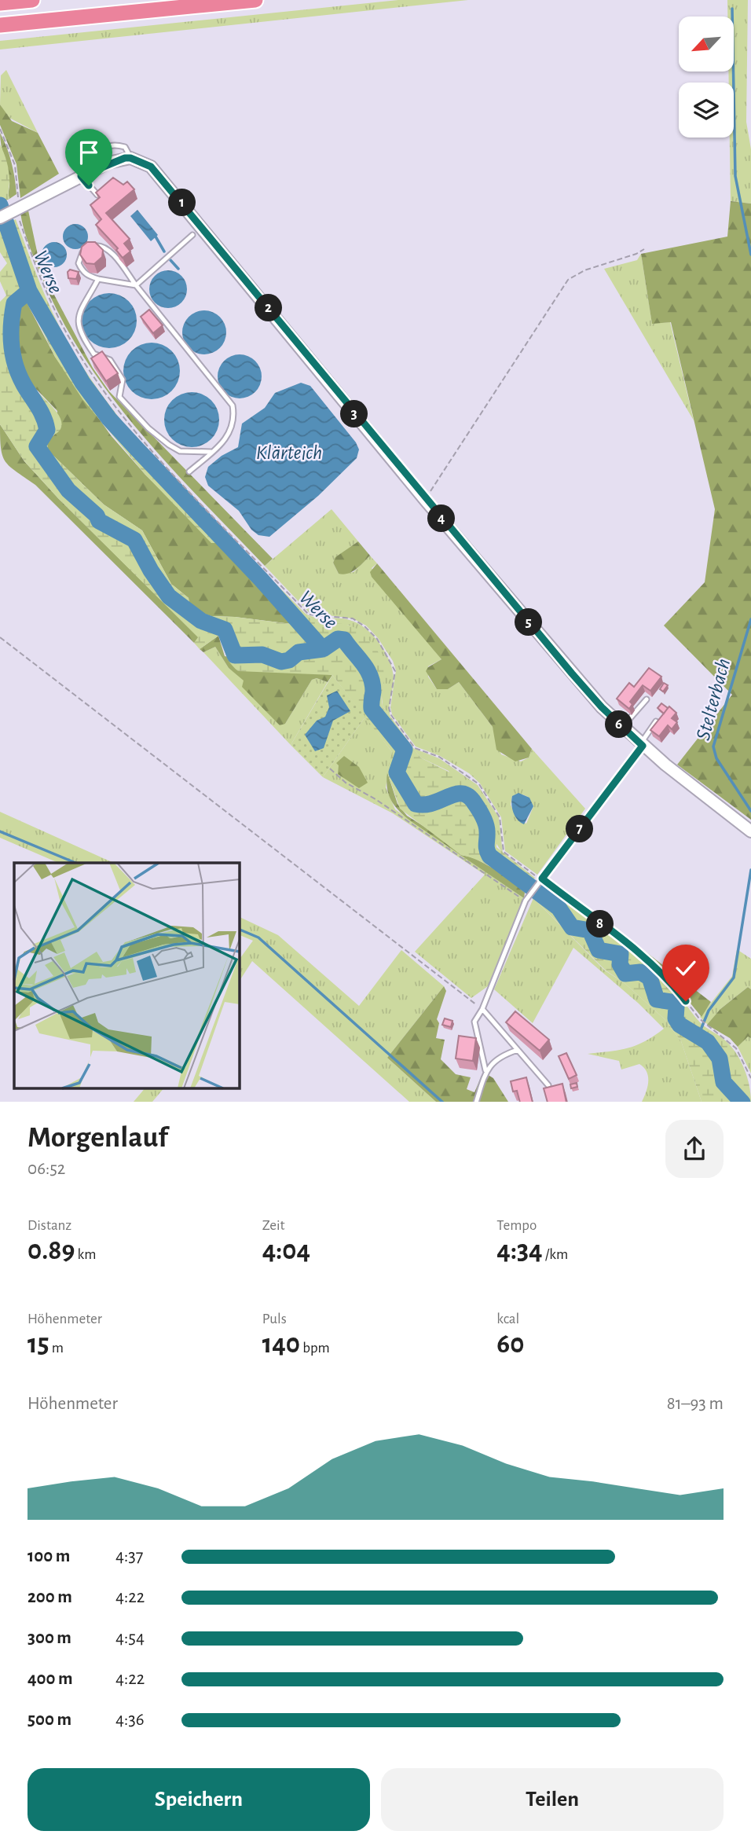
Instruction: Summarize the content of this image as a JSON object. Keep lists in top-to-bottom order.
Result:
{
  "water": ["Werse", "Klärteich", "Stelterbach"],
  "north": "bottom left",
  "page": {
    "pins": [
      "1",
      "2",
      "3",
      "4",
      "5",
      "6",
      "7",
      "8"
    ],
    "heading": ["Morgenlauf", "06:52"],
    "stats": [
      ["Distanz", "0.89 km"],
      ["Zeit", "4:04"],
      ["Tempo", "4:34 /km"],
      ["Höhenmeter", "15 m"],
      ["Puls", "140 bpm"],
      ["kcal", "60"]
    ],
    "chart": ["Höhenmeter", "81–93 m"],
    "list": [
      {
        "name": "100 m",
        "note": "4:37"
      },
      {
        "name": "200 m",
        "note": "4:22"
      },
      {
        "name": "300 m",
        "note": "4:54"
      },
      {
        "name": "400 m",
        "note": "4:22"
      },
      {
        "name": "500 m",
        "note": "4:36"
      }
    ],
    "buttons": ["Speichern", "Teilen"]
  }
}
